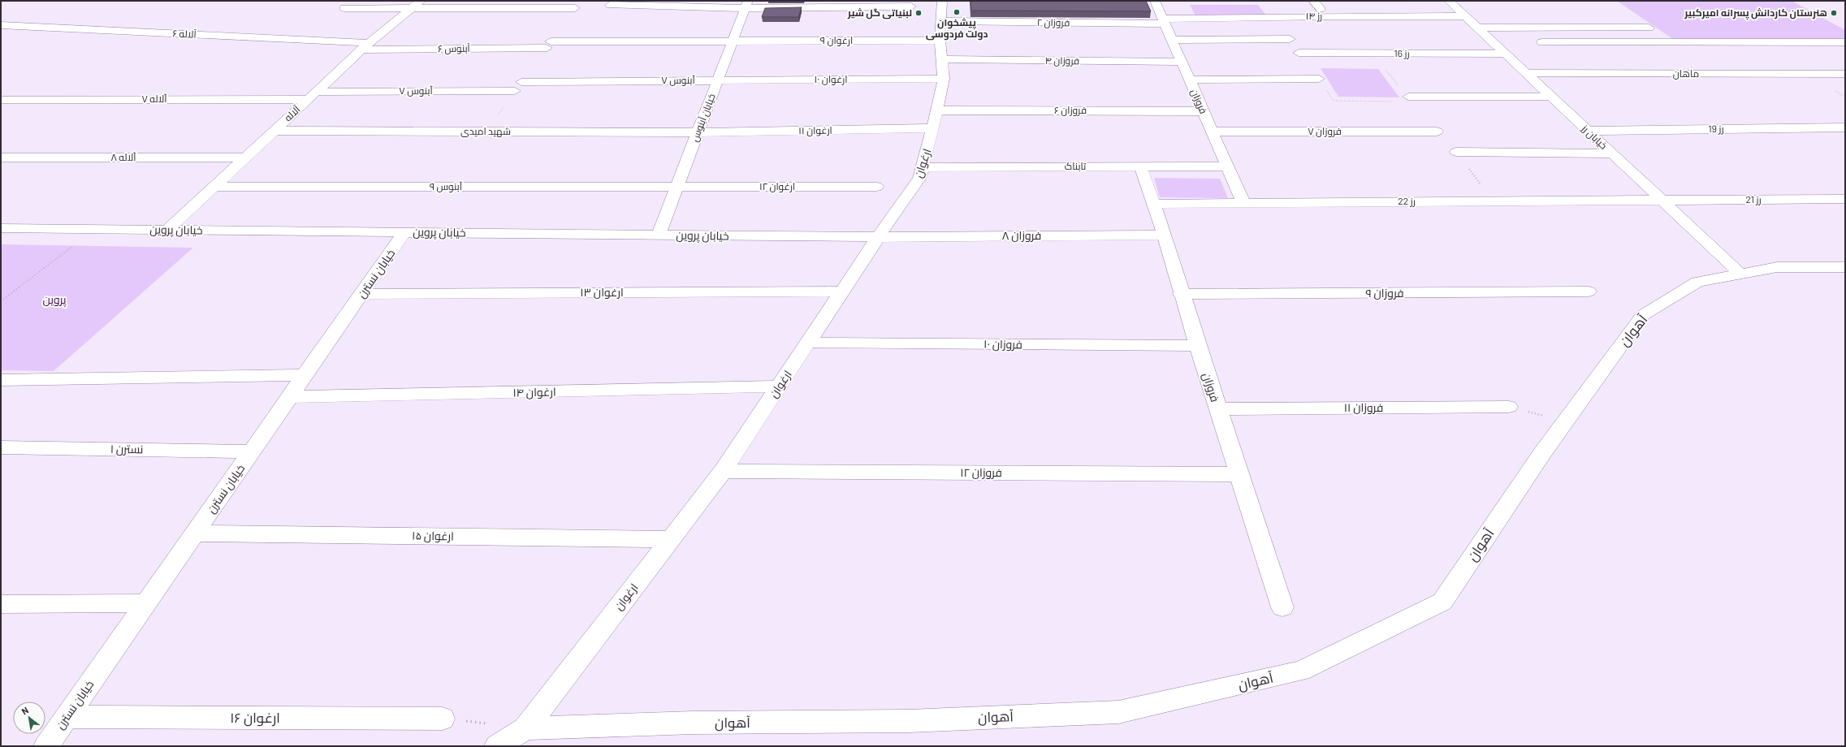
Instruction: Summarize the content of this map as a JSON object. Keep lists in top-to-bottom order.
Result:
{
  "streets": {
    "street": [
      "رز ۱۴",
      "فروزان ۲",
      "آلاله ۶",
      "ارغوان ۹",
      "آبنوس ۶",
      "رز 16",
      "فروزان ۴",
      "ماهان",
      "ارغوان ۱۰",
      "آبنوس ۷",
      "آلاله ۷",
      "فروزان",
      "فروزان ۶",
      "آلاله",
      "خیابان آبنوس",
      "رز 19",
      "ارغوان ۱۱",
      "شهید امیدی",
      "فروزان ۷",
      "خیابان رز",
      "آلاله ۸",
      "ارغوان",
      "تابناک",
      "آبنوس ۹",
      "ارغوان ۱۲",
      "رز 21",
      "رز 22",
      "خیابان پروین",
      "فروزان ۸",
      "خیابان نسترن",
      "ارغوان ۱۳",
      "فروزان ۹",
      "آهوان",
      "فروزان ۱۰",
      "ارغوان ۱۴",
      "فروزان ۱۱",
      "نسترن ۱",
      "فروزان ۱۲",
      "ارغوان ۱۵",
      "ارغوان ۱۶"
    ]
  },
  "crossings": [
    ["رز ۱۴", "فروزان ۲"],
    ["رز ۱۴", "فروزان"],
    ["رز ۱۴", "خیابان رز"],
    ["فروزان ۲", "فروزان"],
    ["فروزان ۲", "ارغوان"],
    ["آلاله ۶", "آبنوس ۶"],
    ["آلاله ۶", "آلاله"],
    ["ارغوان ۹", "آبنوس ۶"],
    ["ارغوان ۹", "خیابان آبنوس"],
    ["ارغوان ۹", "ارغوان"],
    ["آبنوس ۶", "آلاله"],
    ["آبنوس ۶", "خیابان آبنوس"],
    ["رز 16", "خیابان رز"],
    ["فروزان ۴", "فروزان"],
    ["فروزان ۴", "ارغوان"],
    ["ماهان", "خیابان رز"],
    ["ارغوان ۱۰", "آبنوس ۷"],
    ["ارغوان ۱۰", "خیابان آبنوس"],
    ["ارغوان ۱۰", "ارغوان"],
    ["آبنوس ۷", "آلاله ۷"],
    ["آبنوس ۷", "آلاله"],
    ["آبنوس ۷", "خیابان آبنوس"],
    ["آلاله ۷", "آلاله"],
    ["فروزان", "فروزان ۶"],
    ["فروزان", "فروزان ۷"],
    ["فروزان", "تابناک"],
    ["فروزان", "رز 22"],
    ["فروزان", "فروزان ۸"],
    ["فروزان", "فروزان ۹"],
    ["فروزان", "فروزان ۱۰"],
    ["فروزان", "فروزان ۱۱"],
    ["فروزان", "فروزان ۱۲"],
    ["فروزان ۶", "ارغوان"],
    ["آلاله", "شهید امیدی"],
    ["آلاله", "آلاله ۸"],
    ["آلاله", "آبنوس ۹"],
    ["آلاله", "خیابان پروین"],
    ["خیابان آبنوس", "ارغوان ۱۱"],
    ["خیابان آبنوس", "شهید امیدی"],
    ["خیابان آبنوس", "آبنوس ۹"],
    ["خیابان آبنوس", "ارغوان ۱۲"],
    ["خیابان آبنوس", "خیابان پروین"],
    ["رز 19", "خیابان رز"],
    ["ارغوان ۱۱", "شهید امیدی"],
    ["ارغوان ۱۱", "ارغوان"],
    ["خیابان رز", "رز 21"],
    ["خیابان رز", "رز 22"],
    ["خیابان رز", "آهوان"],
    ["ارغوان", "تابناک"],
    ["ارغوان", "خیابان پروین"],
    ["ارغوان", "فروزان ۸"],
    ["ارغوان", "ارغوان ۱۳"],
    ["ارغوان", "آهوان"],
    ["ارغوان", "فروزان ۱۰"],
    ["ارغوان", "ارغوان ۱۴"],
    ["ارغوان", "فروزان ۱۲"],
    ["ارغوان", "ارغوان ۱۵"],
    ["آبنوس ۹", "ارغوان ۱۲"],
    ["رز 21", "رز 22"],
    ["خیابان پروین", "فروزان ۸"],
    ["خیابان پروین", "خیابان نسترن"],
    ["خیابان نسترن", "ارغوان ۱۳"],
    ["خیابان نسترن", "ارغوان ۱۴"],
    ["خیابان نسترن", "نسترن ۱"],
    ["خیابان نسترن", "ارغوان ۱۵"],
    ["خیابان نسترن", "ارغوان ۱۶"]
  ],
  "parks": ["پروین"],
  "places": ["پیشخوان دولت فردوسی", "لبنیاتی گل شیر", "هنرستان کاردانش پسرانه امیرکبیر"],
  "north": "top left"
}
